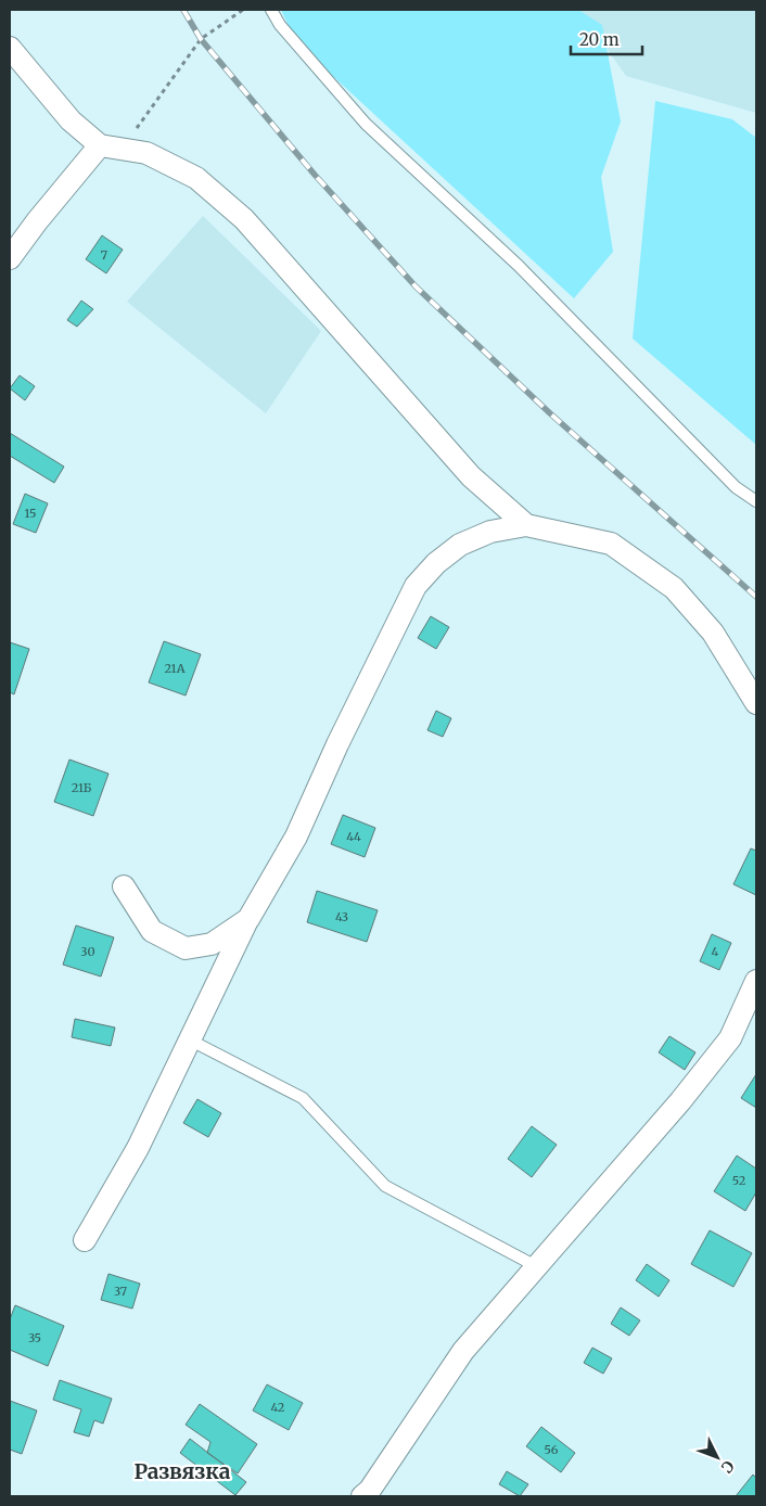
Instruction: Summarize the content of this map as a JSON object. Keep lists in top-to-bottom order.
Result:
{
  "districts": ["Развязка"],
  "house_numbers": [
    "7",
    "15",
    "21А",
    "21Б",
    "44",
    "43",
    "30",
    "4",
    "52",
    "37",
    "35",
    "42",
    "56"
  ],
  "scale_bar": "20 m",
  "north": "bottom right"
}
